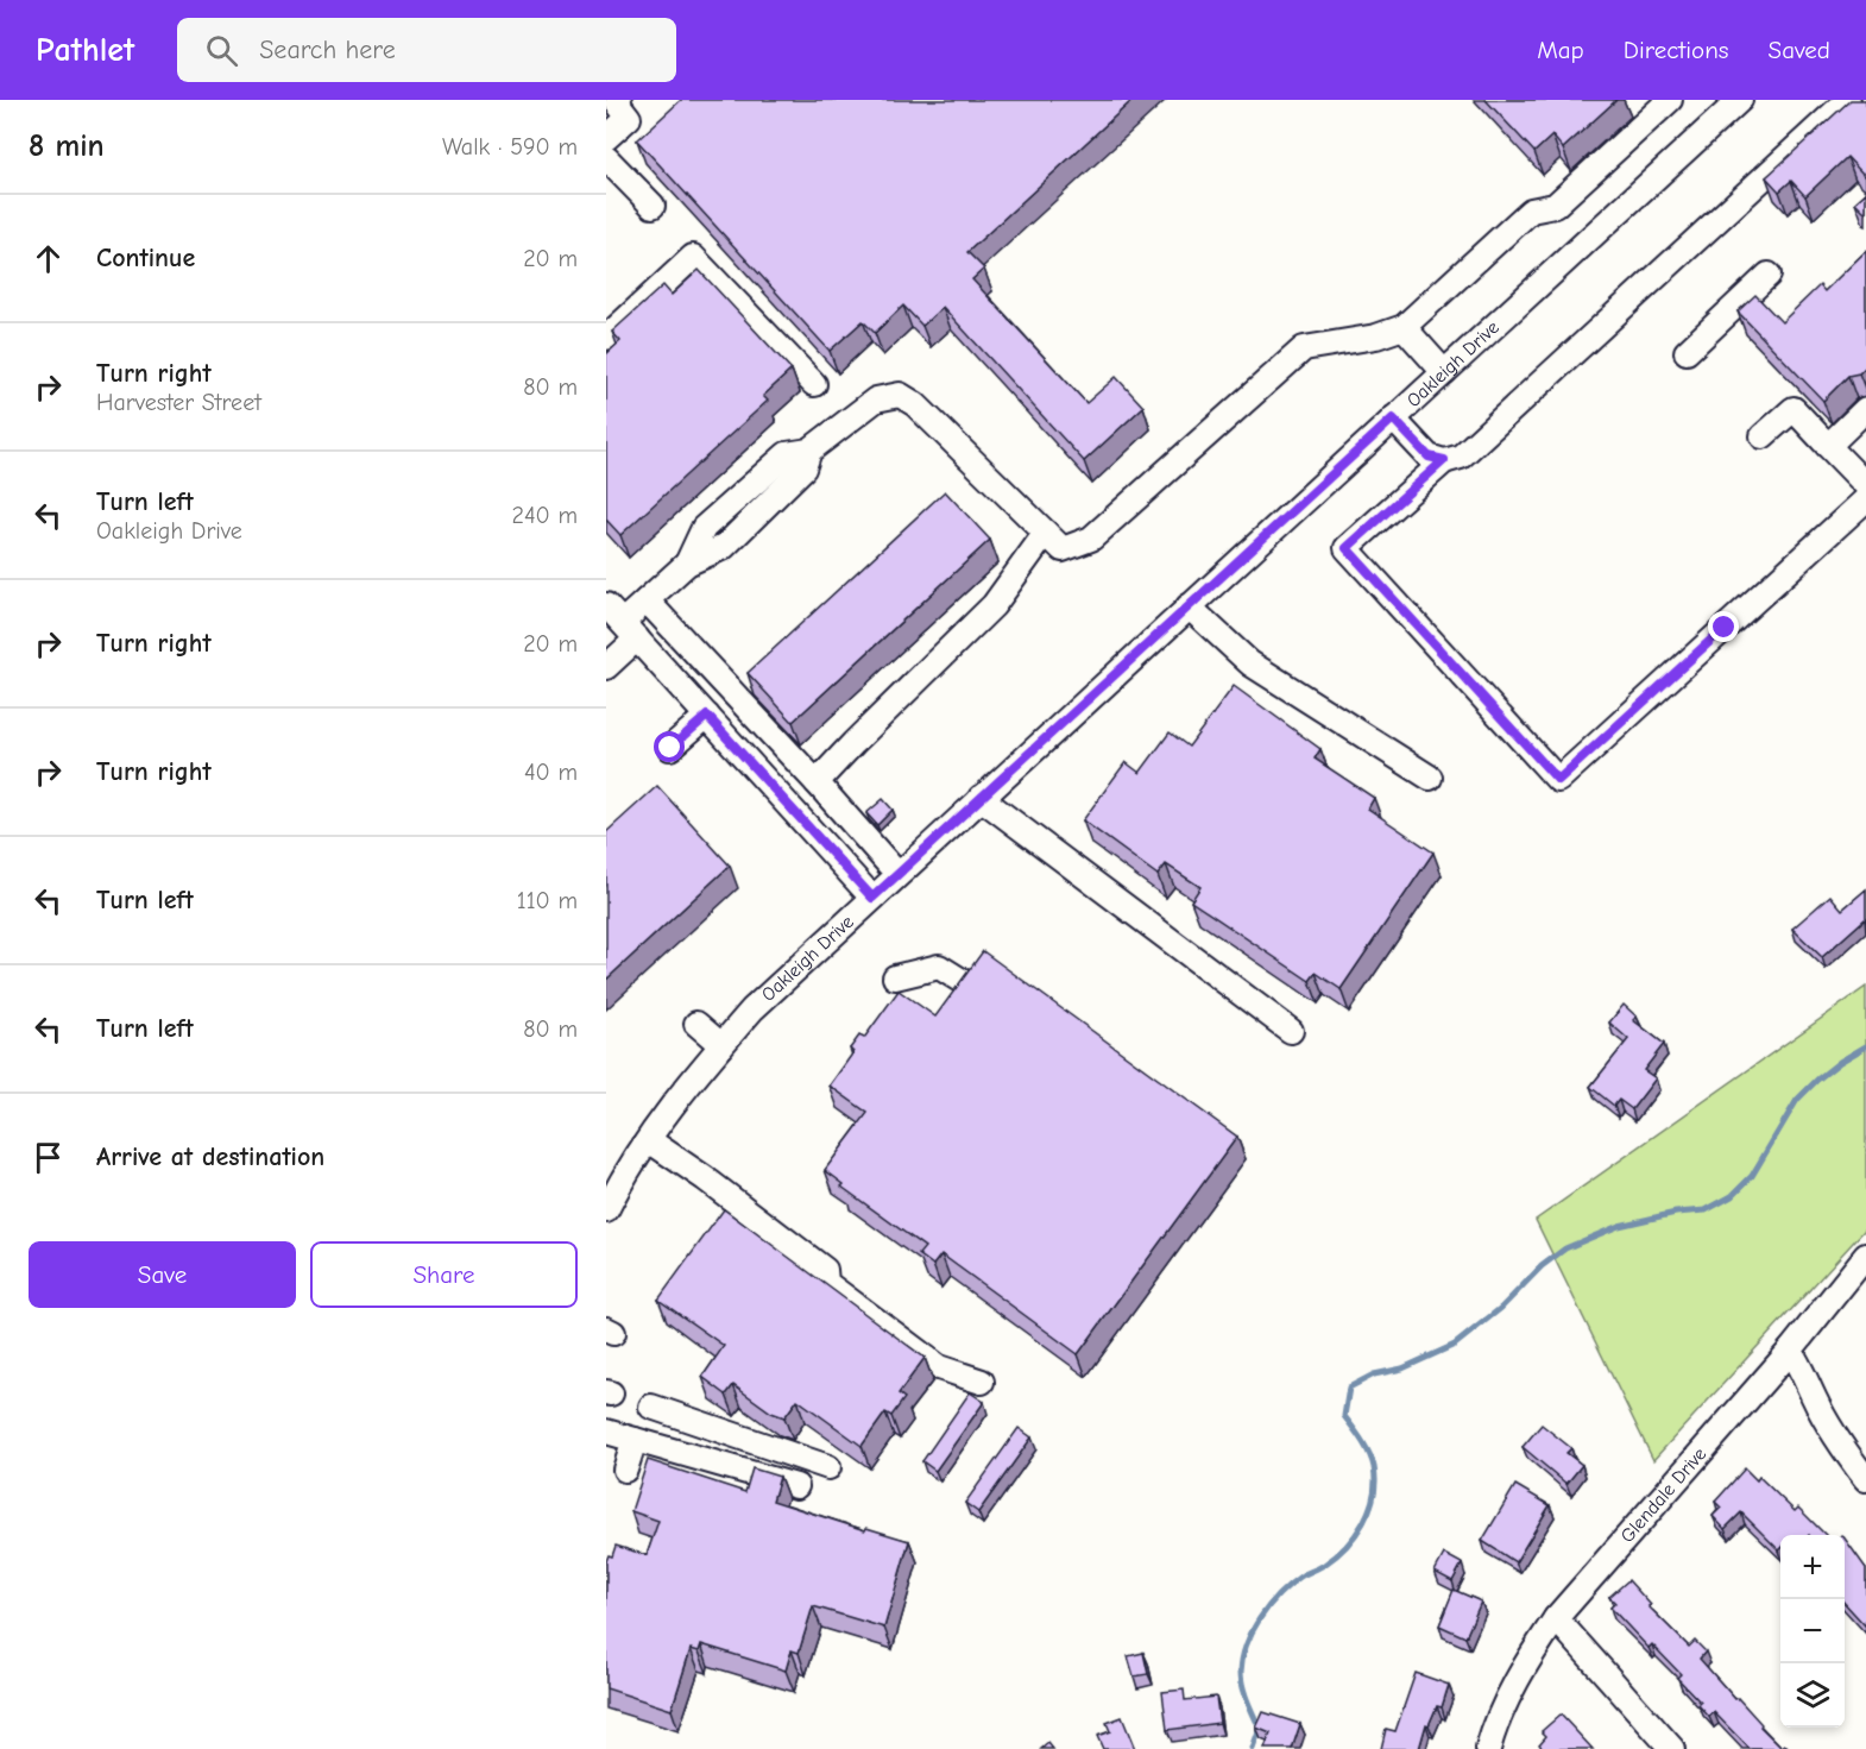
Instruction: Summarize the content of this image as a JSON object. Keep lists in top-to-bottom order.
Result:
{
  "streets": {
    "street": ["Oakleigh Drive", "Glendale Drive"]
  },
  "page": {
    "header": "Pathlet",
    "search": "Search here",
    "nav": ["Map", "Directions", "Saved"],
    "heading": ["8 min", "Walk · 590 m"],
    "list": [
      ["Continue", "20 m"],
      ["Turn right", "Harvester Street", "80 m"],
      ["Turn left", "Oakleigh Drive", "240 m"],
      ["Turn right", "20 m"],
      ["Turn right", "40 m"],
      ["Turn left", "110 m"],
      ["Turn left", "80 m"],
      "Arrive at destination"
    ],
    "buttons": ["Save", "Share"],
    "map_buttons": ["+", "−"]
  }
}
